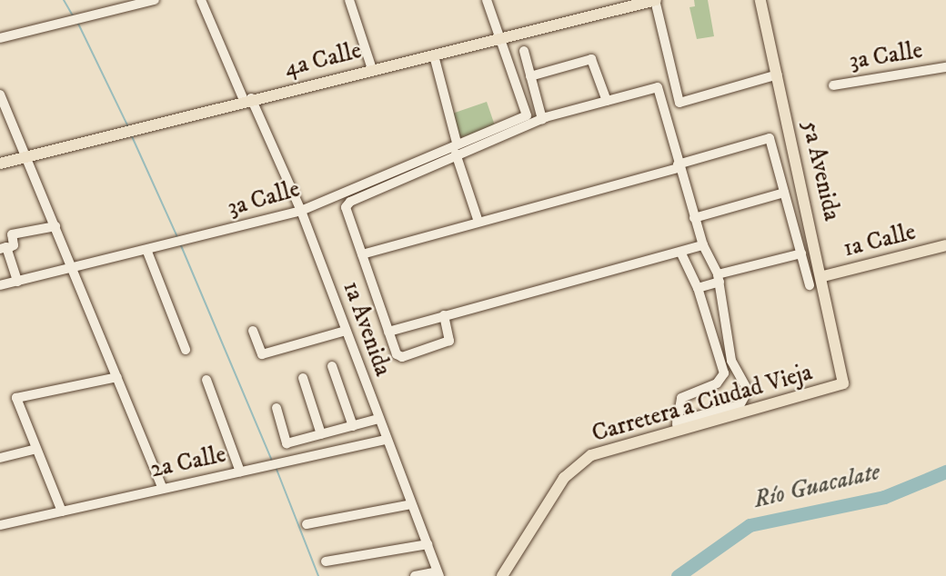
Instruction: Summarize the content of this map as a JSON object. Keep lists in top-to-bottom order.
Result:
{
  "streets": {
    "main road": [
      "4a Calle",
      "5a Avenida",
      "1a Calle",
      "Carretera a Ciudad Vieja"
    ],
    "street": ["3a Calle", "1a Avenida", "2a Calle"]
  },
  "crossings": [
    ["3a Calle", "4a Calle"],
    ["3a Calle", "1a Avenida"],
    ["4a Calle", "1a Avenida"],
    ["5a Avenida", "1a Calle"],
    ["5a Avenida", "Carretera a Ciudad Vieja"],
    ["1a Avenida", "2a Calle"]
  ],
  "water": ["Río Guacalate"]
}
